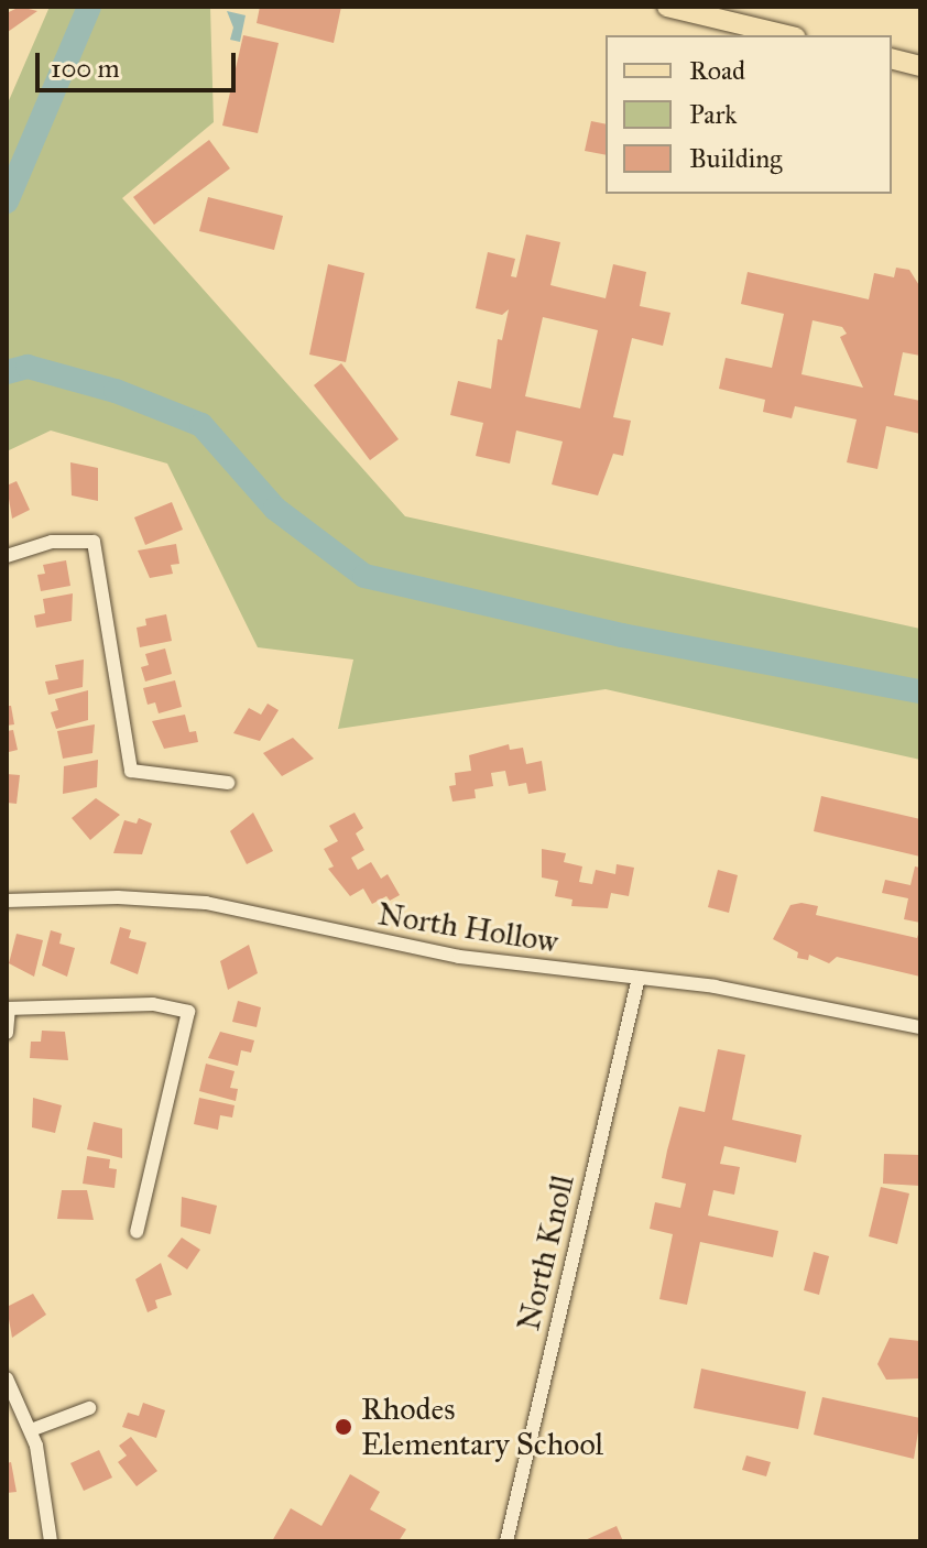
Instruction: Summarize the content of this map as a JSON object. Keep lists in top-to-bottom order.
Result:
{
  "streets": {
    "street": ["North Hollow", "North Knoll"]
  },
  "crossings": [
    ["North Hollow", "North Knoll"]
  ],
  "places": ["Rhodes Elementary School"],
  "legend": ["Road", "Park", "Building"],
  "scale_bar": "100 m"
}
